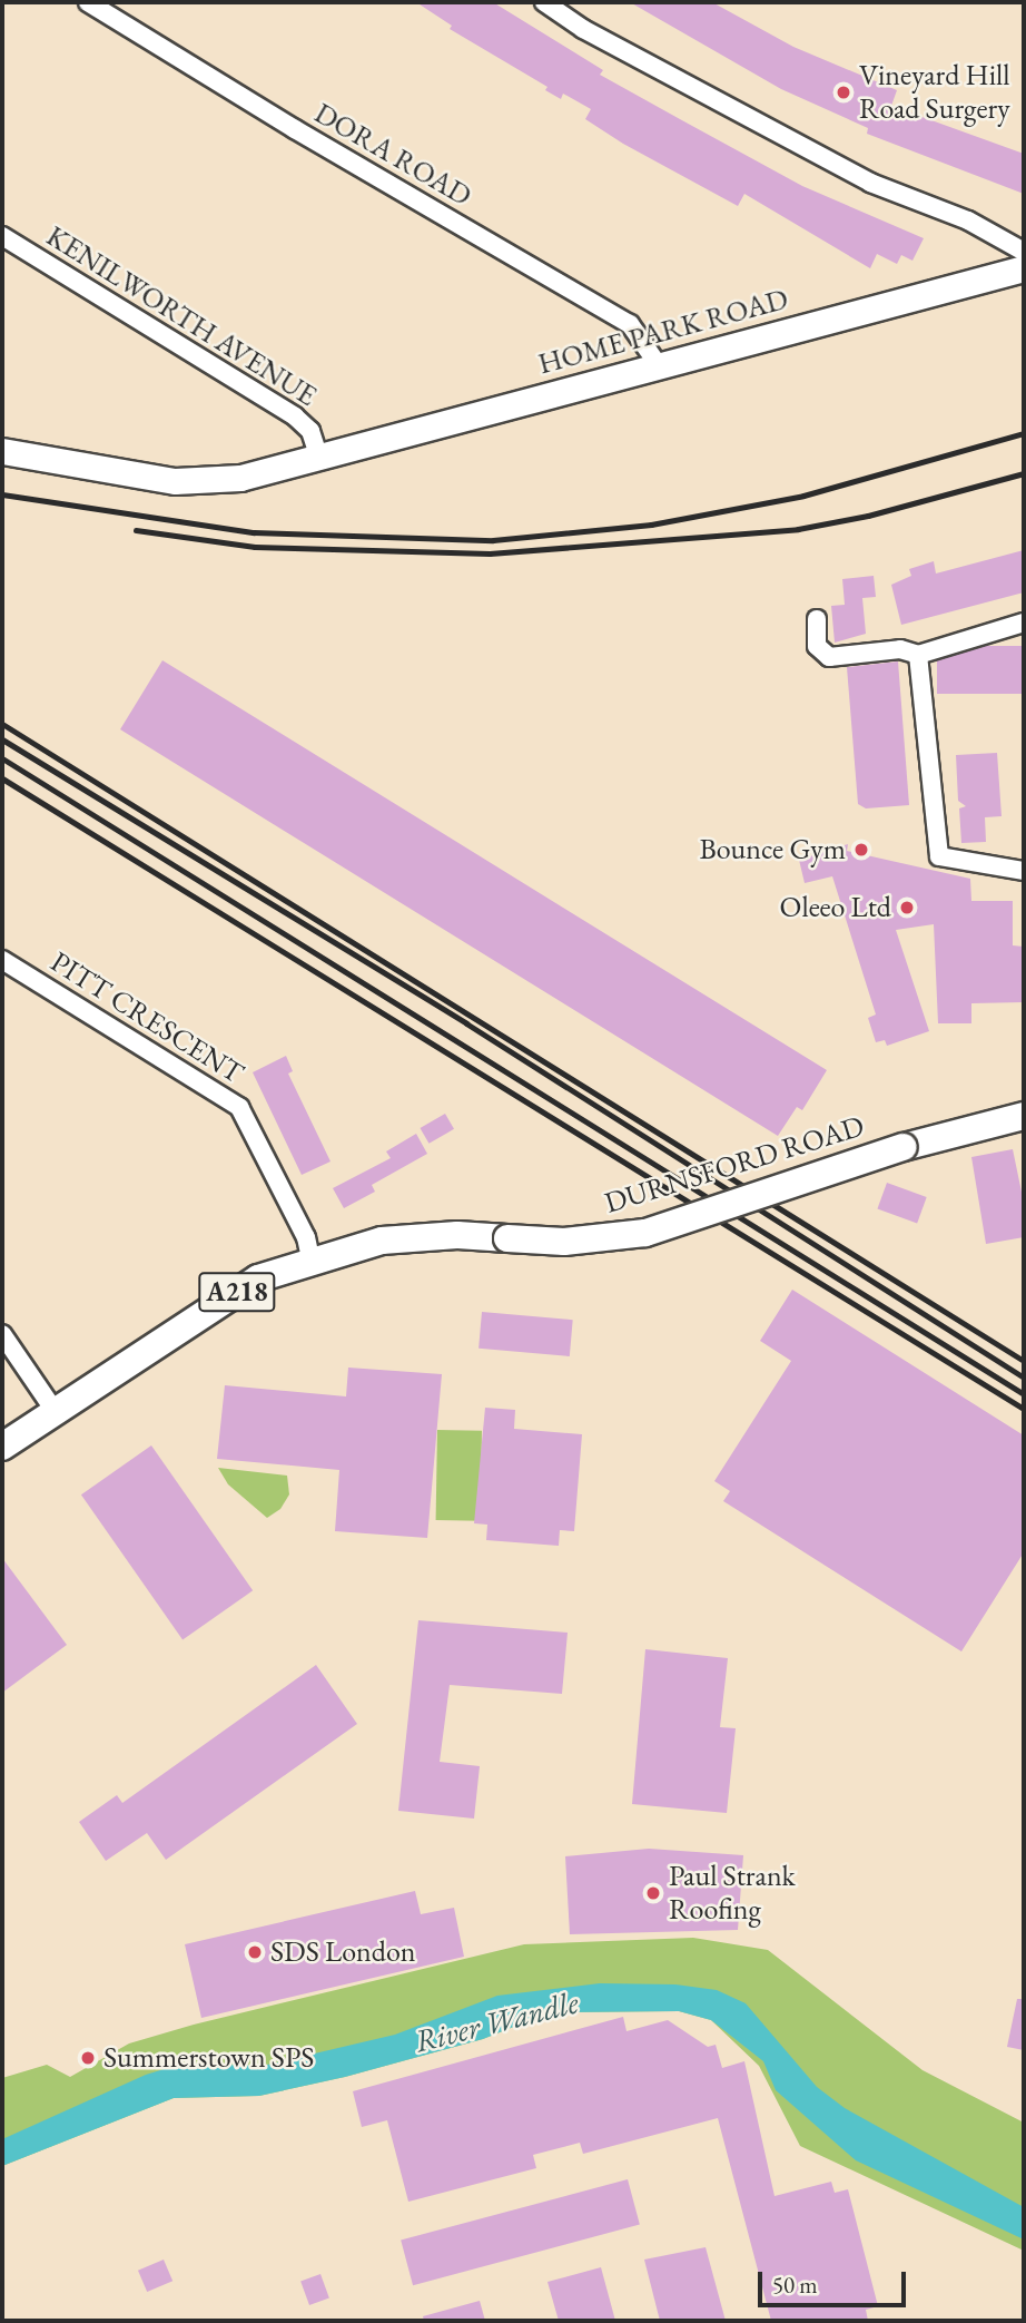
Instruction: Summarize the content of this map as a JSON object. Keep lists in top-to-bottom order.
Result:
{
  "streets": {
    "main road": ["DURNSFORD ROAD", "A218"],
    "street": [
      "DORA ROAD",
      "KENILWORTH AVENUE",
      "HOME PARK ROAD",
      "PITT CRESCENT"
    ]
  },
  "crossings": [
    ["DORA ROAD", "HOME PARK ROAD"],
    ["KENILWORTH AVENUE", "HOME PARK ROAD"],
    ["PITT CRESCENT", "DURNSFORD ROAD"]
  ],
  "water": ["River Wandle"],
  "places": [
    "Vineyard Hill Road Surgery",
    "Bounce Gym",
    "Oleeo Ltd",
    "Paul Strank Roofing",
    "SDS London",
    "Summerstown SPS"
  ],
  "scale_bar": "50 m"
}
